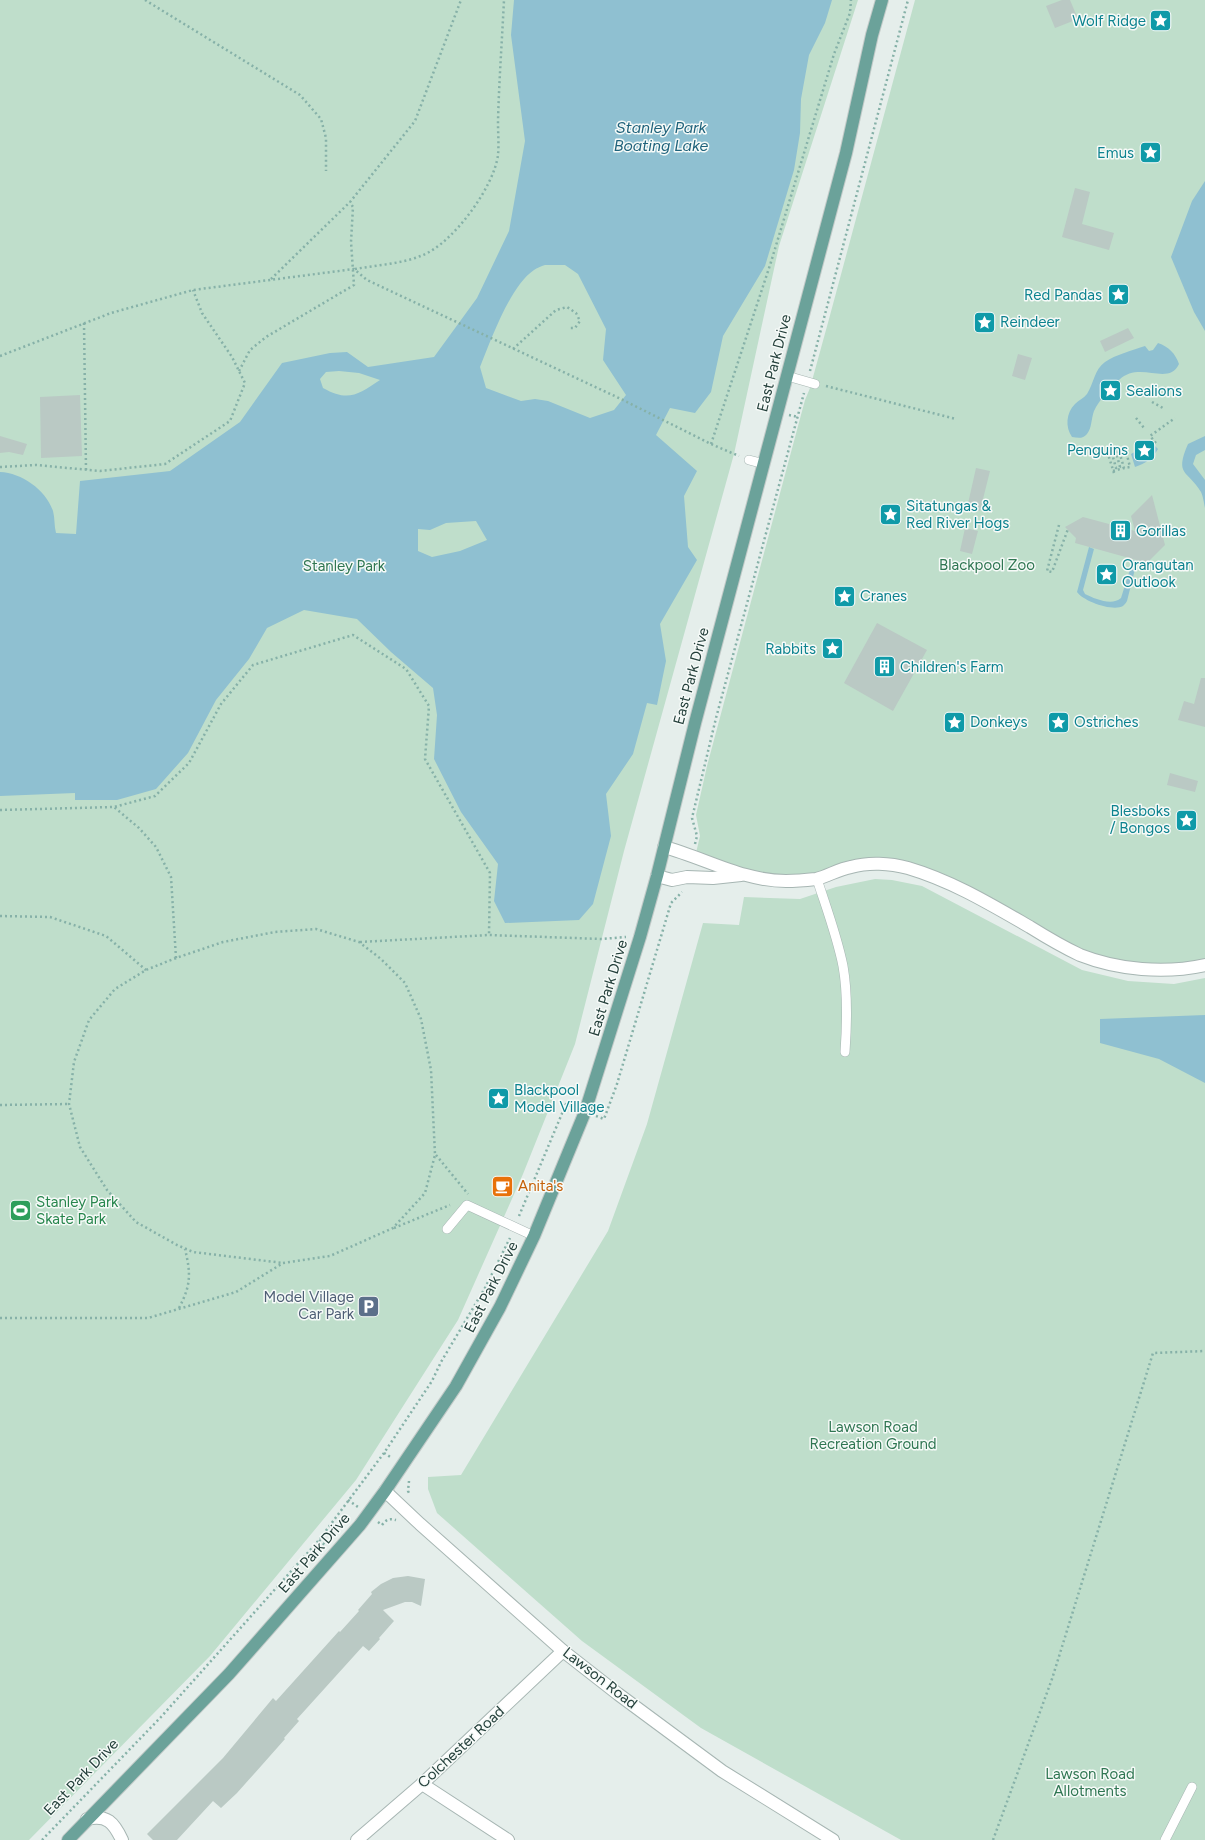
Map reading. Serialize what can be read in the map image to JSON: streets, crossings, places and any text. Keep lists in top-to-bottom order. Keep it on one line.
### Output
{"streets":{"main road":["East Park Drive"],"street":["Lawson Road","Colchester Road"]},"crossings":[["East Park Drive","Lawson Road"],["Lawson Road","Colchester Road"]],"water":["Stanley Park Boating Lake"],"parks":["Blackpool Zoo","Stanley Park","Lawson Road Recreation Ground","Lawson Road Allotments"],"places":{"place":["Wolf Ridge","Emus","Red Pandas","Reindeer","Sealions","Penguins","Sitatungas & Red River Hogs","Orangutan Outlook","Cranes","Rabbits","Donkeys","Ostriches","Blesboks / Bongos","Blackpool Model Village"],"building":["Gorillas","Children's Farm"],"cafe":["Anita's"],"sports":["Stanley Park Skate Park"],"parking":["Model Village Car Park"]}}
